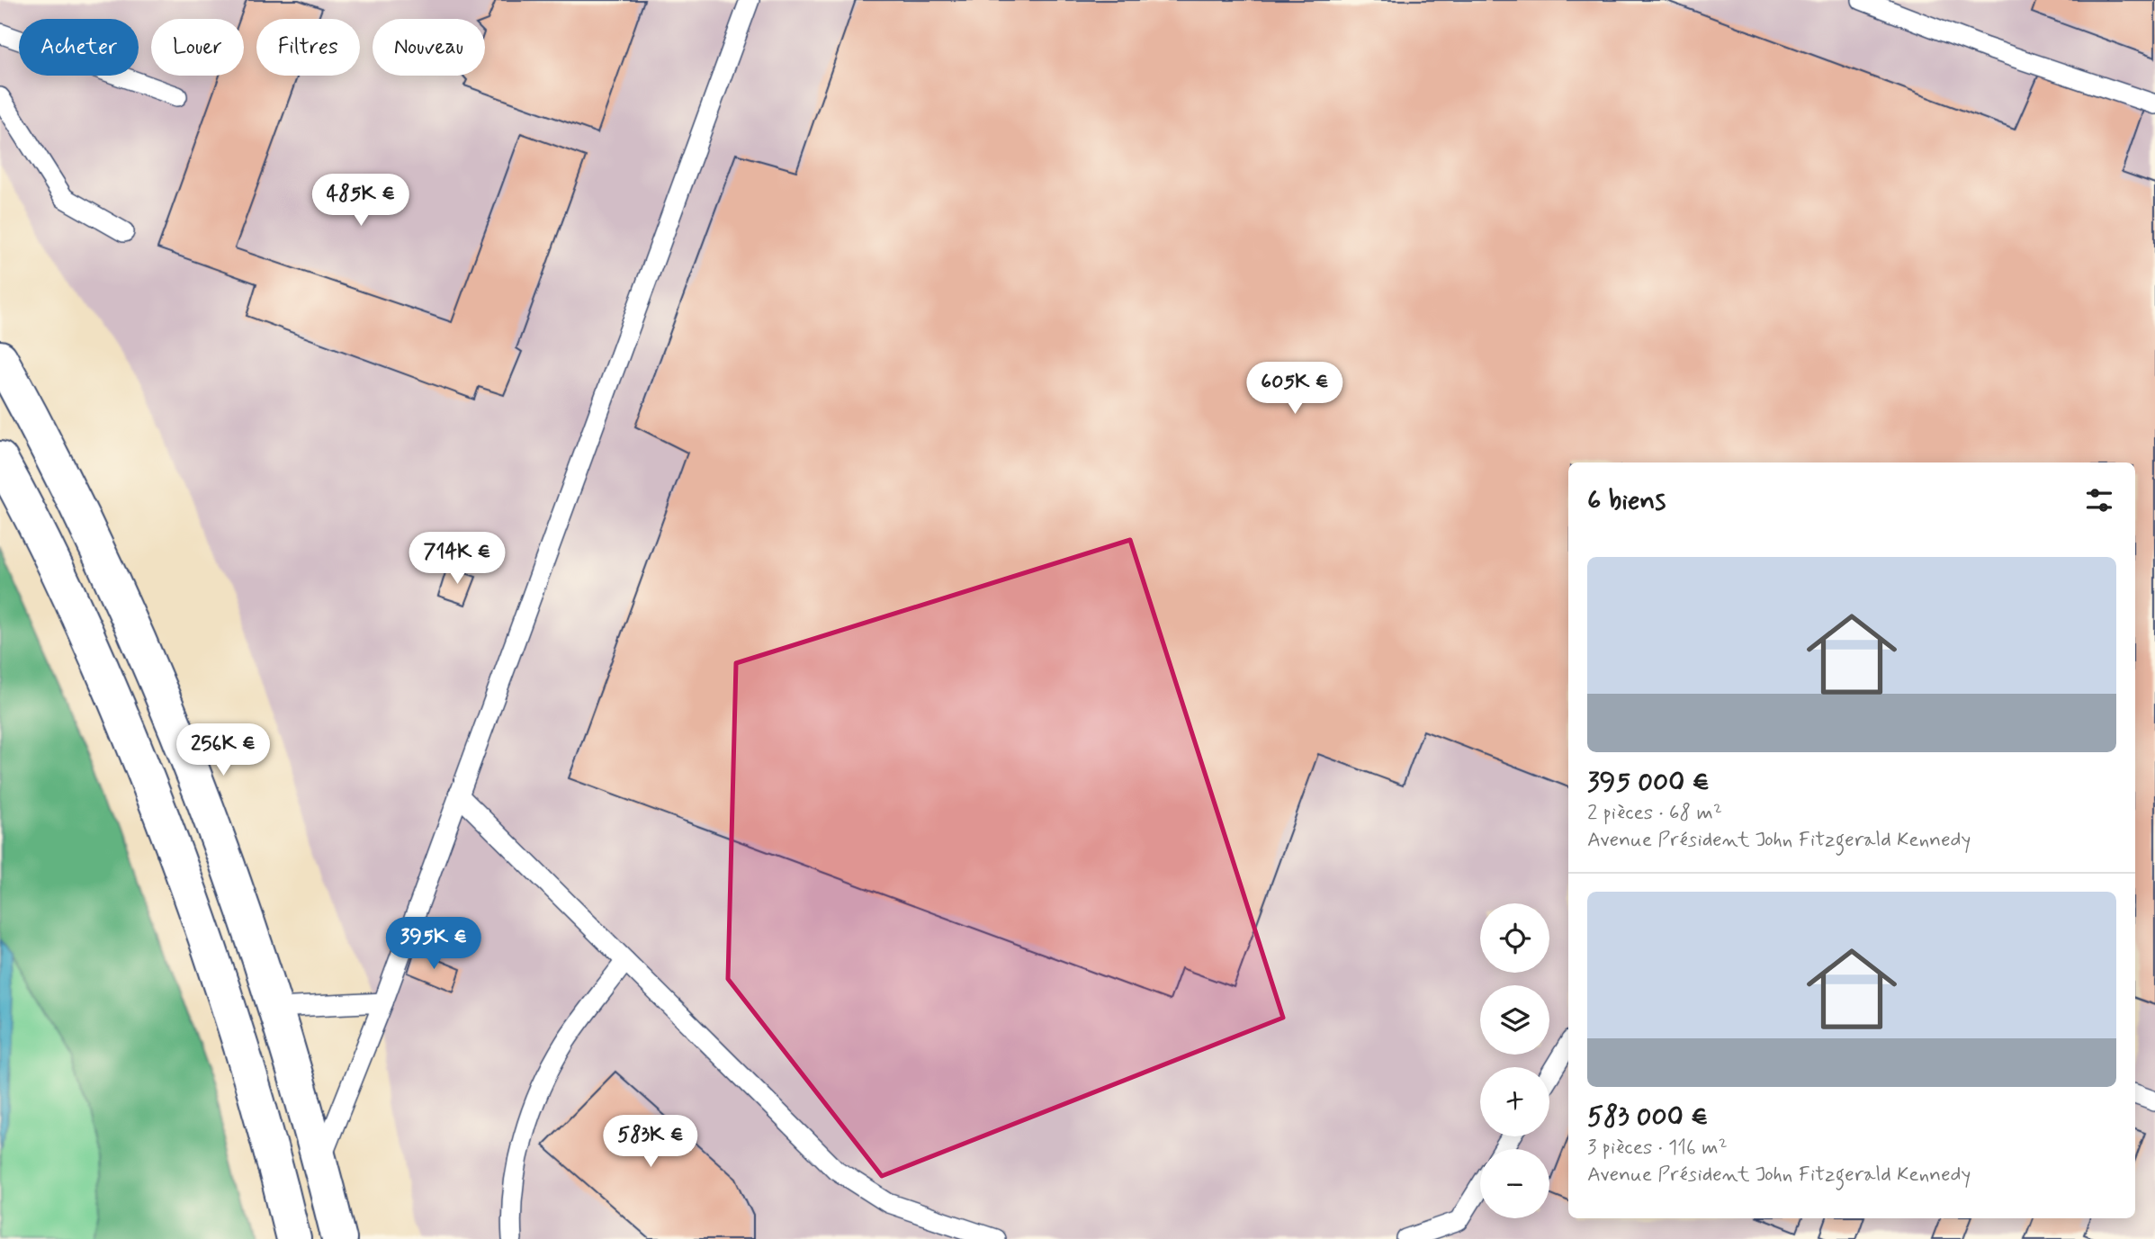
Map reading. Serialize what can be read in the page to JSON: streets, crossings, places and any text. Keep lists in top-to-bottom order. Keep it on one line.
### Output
{"page":{"chip":["Acheter","Louer","Filtres","Nouveau"],"price":["485K €","605K €","714K €","256K €","395K €","583K €"],"heading":"6 biens","list":[{"name":"395 000 €","note":"2 pièces · 68 m² · Avenue Président John Fitzgerald Kennedy"},{"name":"583 000 €","note":"3 pièces · 116 m² · Avenue Président John Fitzgerald Kennedy"}],"map_buttons":["+","−"]}}
